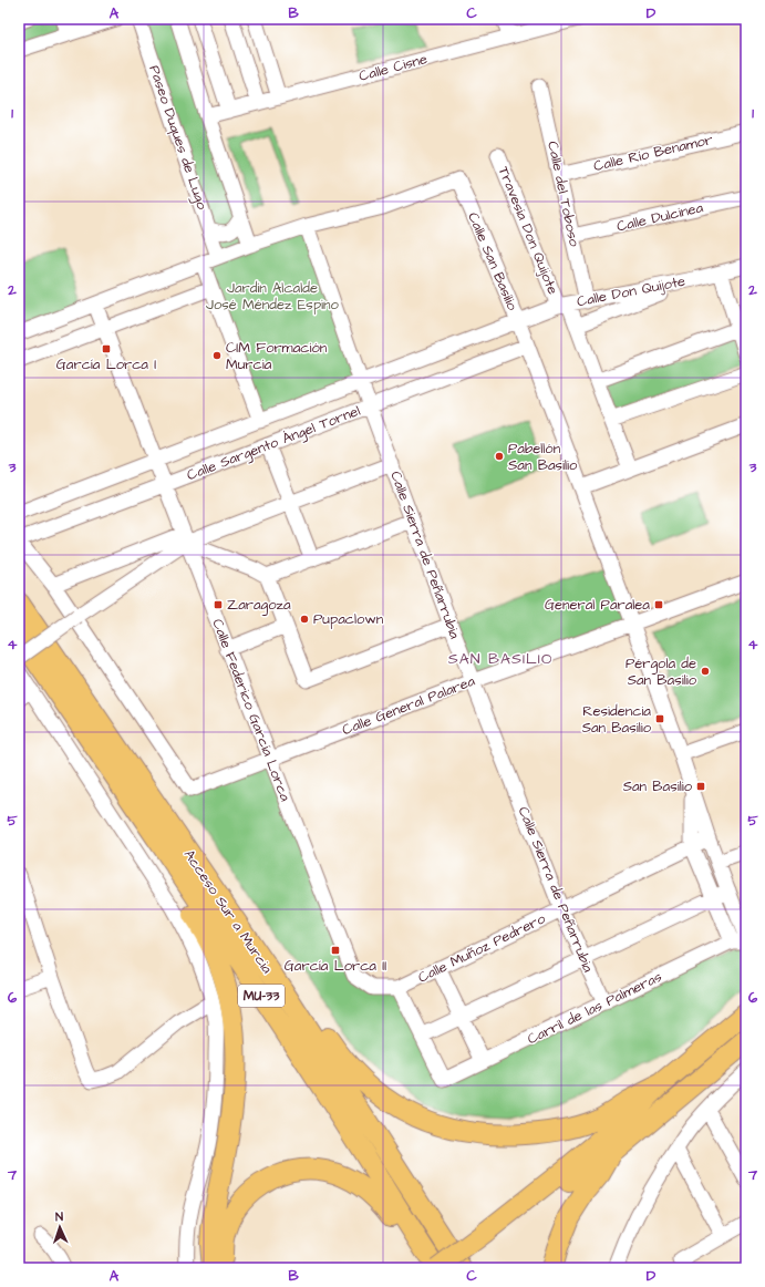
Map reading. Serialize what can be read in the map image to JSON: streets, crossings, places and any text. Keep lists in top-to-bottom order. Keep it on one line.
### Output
{"streets":{"highway":["Acceso Sur a Murcia","MU-33"],"street":["Calle Cisne","Paseo Duques de Lugo","Calle Río Benamor","Calle del Toboso","Calle Dulcinea","Travesía Don Quijote","Calle San Basilio","Calle Don Quijote","Calle Sargento Ángel Tornel","Calle Sierra de Peñarrubia","Calle General Palarea","Calle Federico García Lorca","Calle Muñoz Pedrero","Carril de las Palmeras"]},"crossings":[["Calle Río Benamor","Calle del Toboso"],["Calle del Toboso","Calle Dulcinea"],["Calle del Toboso","Calle Don Quijote"],["Travesía Don Quijote","Calle Don Quijote"],["Calle San Basilio","Calle Don Quijote"],["Calle San Basilio","Calle Sargento Ángel Tornel"],["Calle San Basilio","Calle Sierra de Peñarrubia"],["Calle San Basilio","Calle General Palarea"],["Calle San Basilio","Calle Muñoz Pedrero"],["Calle Don Quijote","Calle Sargento Ángel Tornel"],["Calle Sargento Ángel Tornel","Calle Sierra de Peñarrubia"],["Calle Sargento Ángel Tornel","Calle Federico García Lorca"],["Calle Sierra de Peñarrubia","Calle General Palarea"],["Calle Sierra de Peñarrubia","Calle Muñoz Pedrero"],["Calle Sierra de Peñarrubia","Carril de las Palmeras"],["Calle General Palarea","Calle Federico García Lorca"],["Calle Federico García Lorca","Calle Muñoz Pedrero"]],"districts":["SAN BASILIO"],"parks":["Jardín Alcalde José Méndez Espino"],"places":{"transit":["García Lorca I","Zaragoza","General Paralea","Residencia San Basilio","San Basilio","García Lorca II"],"other":["CIM Formación Murcia","Pabellón San Basilio","Pupaclown","Pérgola de San Basilio"]},"north":"top","grid":{"columns":["A","B","C","D"],"rows":["1","2","3","4","5","6","7"]}}
